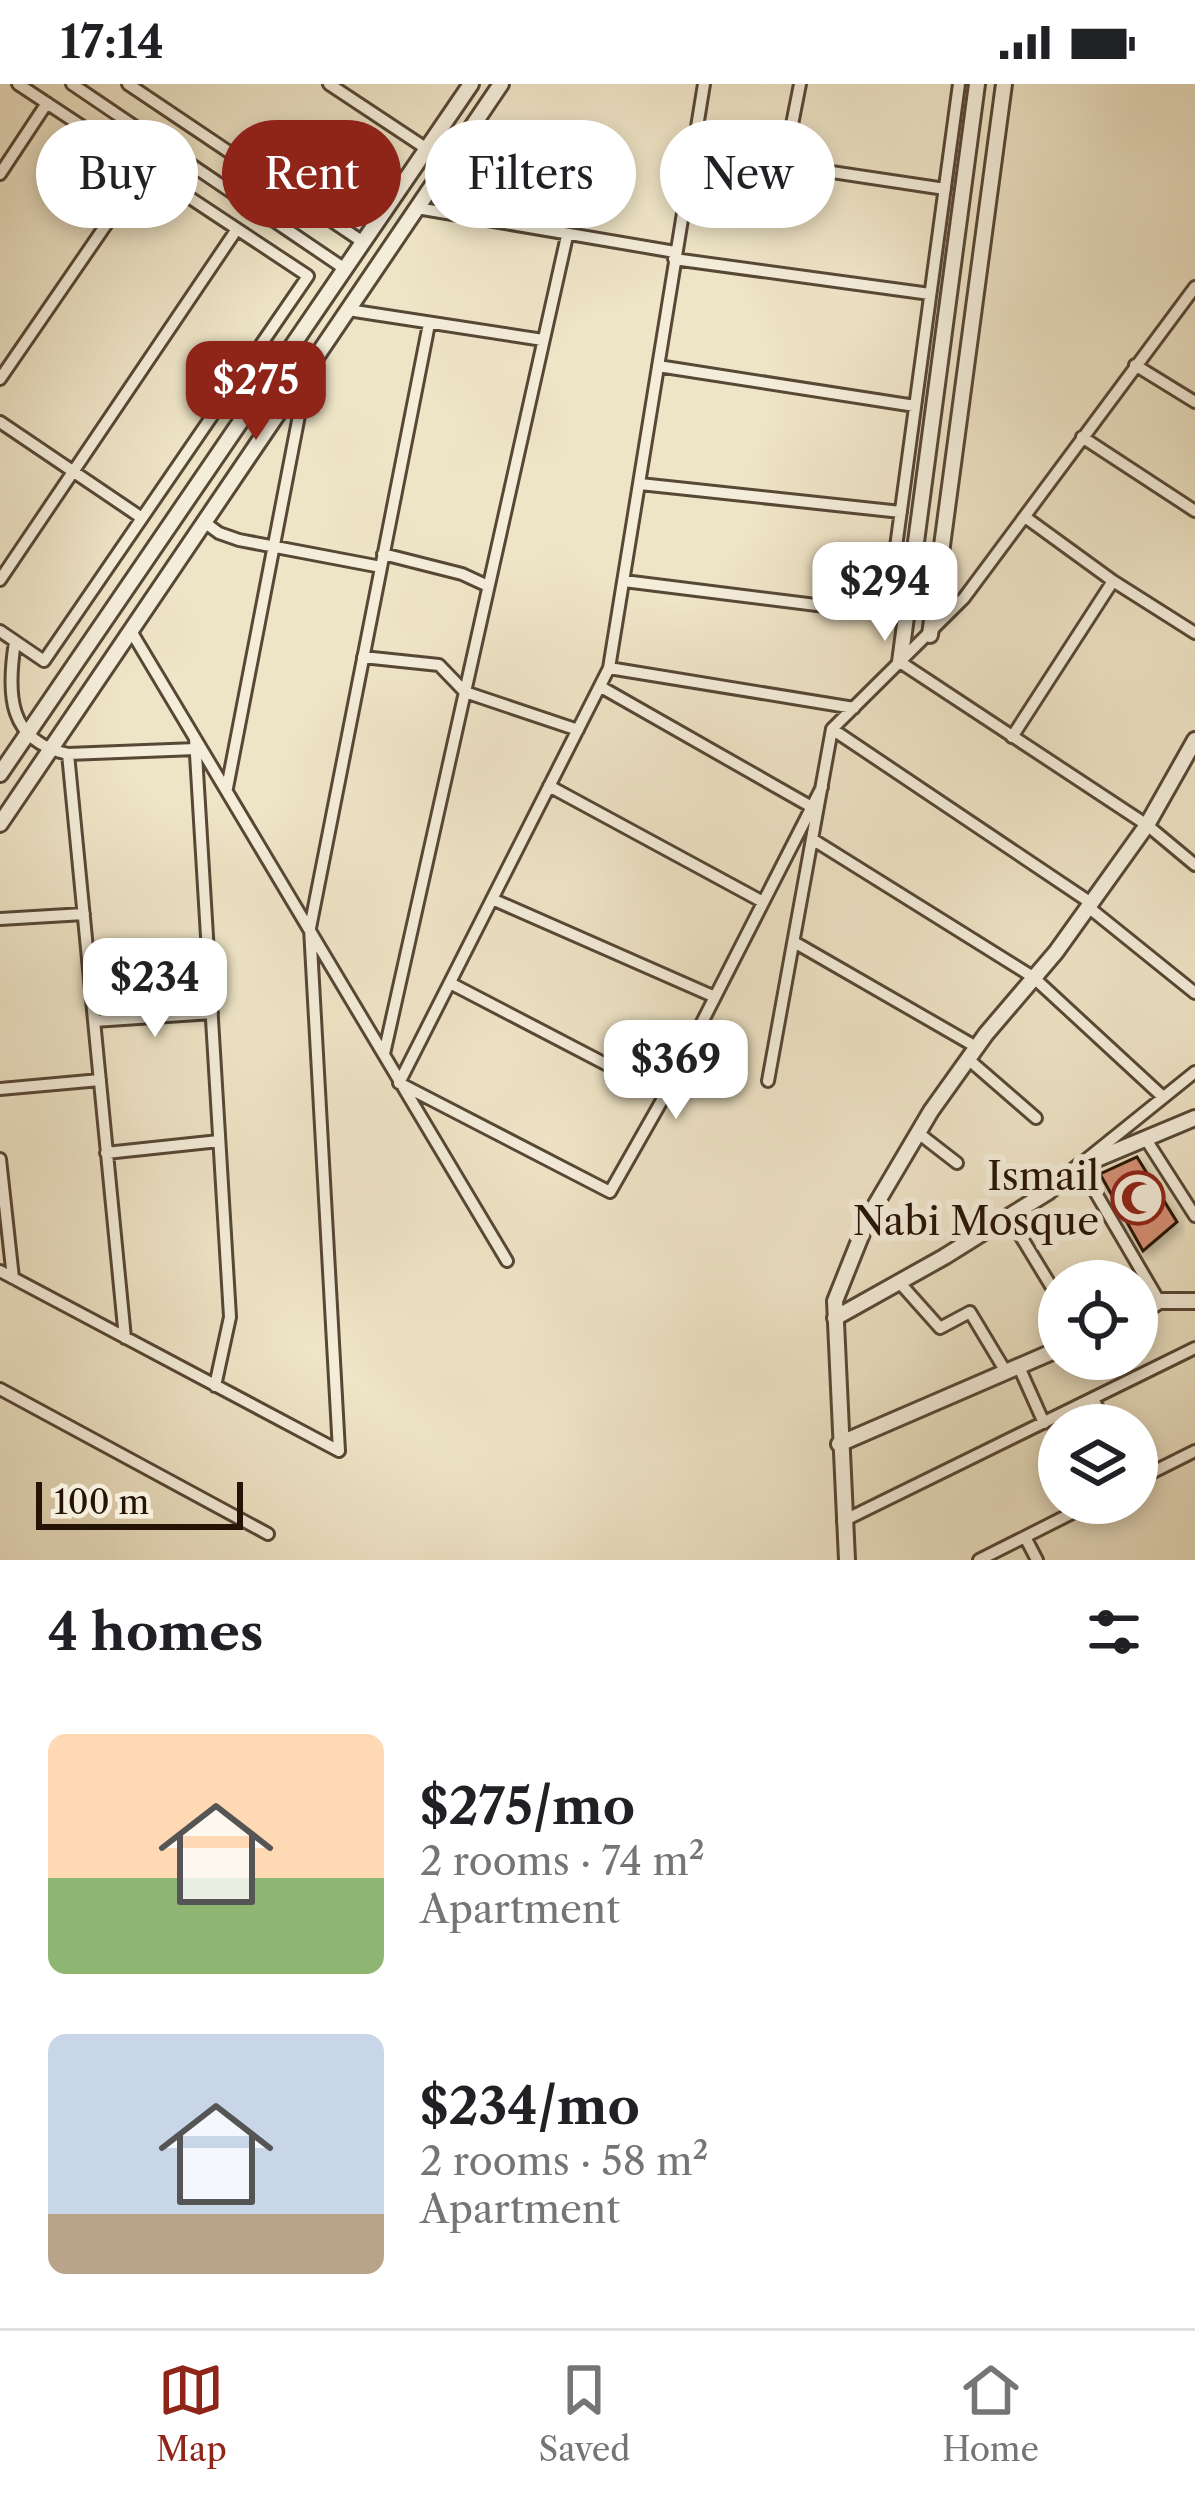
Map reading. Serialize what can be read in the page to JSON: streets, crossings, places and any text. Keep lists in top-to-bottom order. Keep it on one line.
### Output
{"places":{"mosque":["Ismail Nabi Mosque"]},"scale_bar":"100 m","page":{"status":"17:14","chip":["Buy","Rent","Filters","New"],"price":["$275","$294","$234","$369"],"scale":"100 m","heading":"4 homes","list":[{"name":"$275/mo","note":"2 rooms · 74 m² · Apartment"},{"name":"$234/mo","note":"2 rooms · 58 m² · Apartment"}],"tabs":["Map","Saved","Home"]}}
